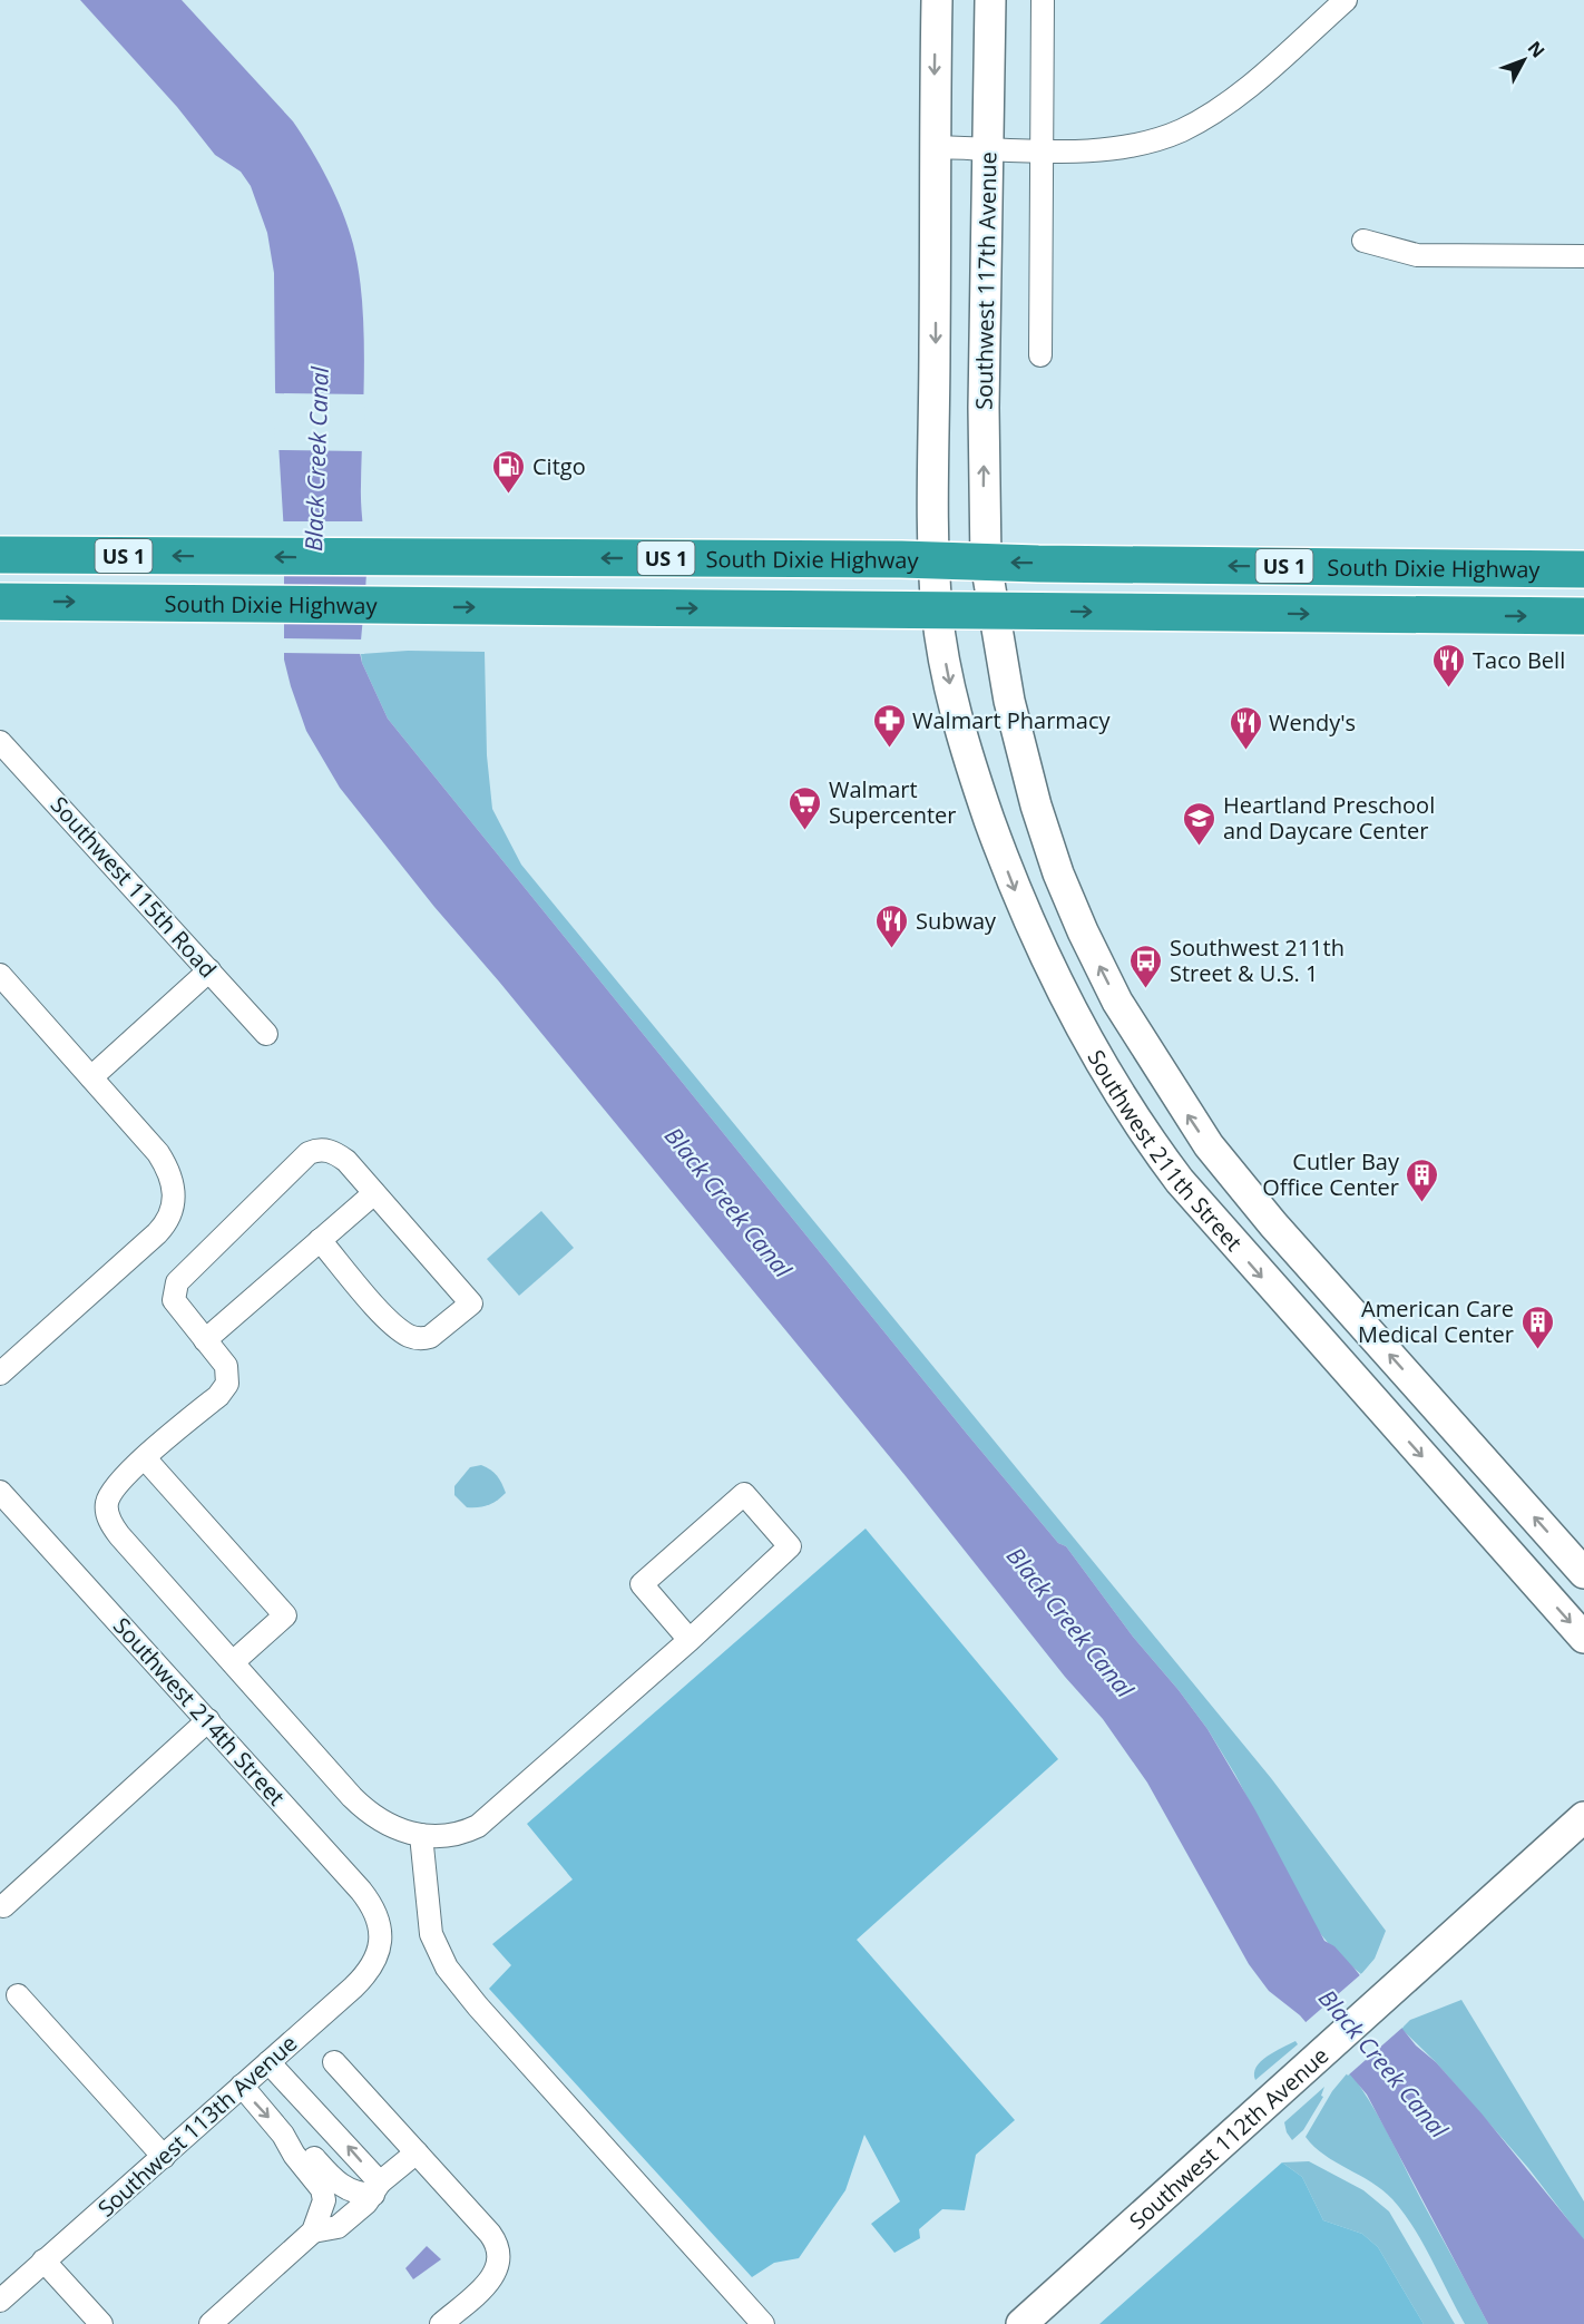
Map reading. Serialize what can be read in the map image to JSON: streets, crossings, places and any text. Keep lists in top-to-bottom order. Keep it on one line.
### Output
{"streets":{"highway":["US 1","South Dixie Highway"],"main road":["Southwest 117th Avenue","Southwest 211th Street","Southwest 112th Avenue"],"street":["Southwest 115th Road","Southwest 214th Street","Southwest 113th Avenue"]},"crossings":[["Southwest 117th Avenue","South Dixie Highway"],["Southwest 117th Avenue","Southwest 211th Street"],["South Dixie Highway","Southwest 211th Street"],["Southwest 214th Street","Southwest 113th Avenue"]],"water":["Black Creek Canal"],"places":{"fuel station":["Citgo"],"restaurant":["Taco Bell","Wendy's","Subway"],"pharmacy":["Walmart Pharmacy"],"supermarket":["Walmart Supercenter"],"school or university":["Heartland Preschool and Daycare Center"],"bus stop":["Southwest 211th Street & U.S. 1"],"building":["Cutler Bay Office Center","American Care Medical Center"]},"north":"top right"}
